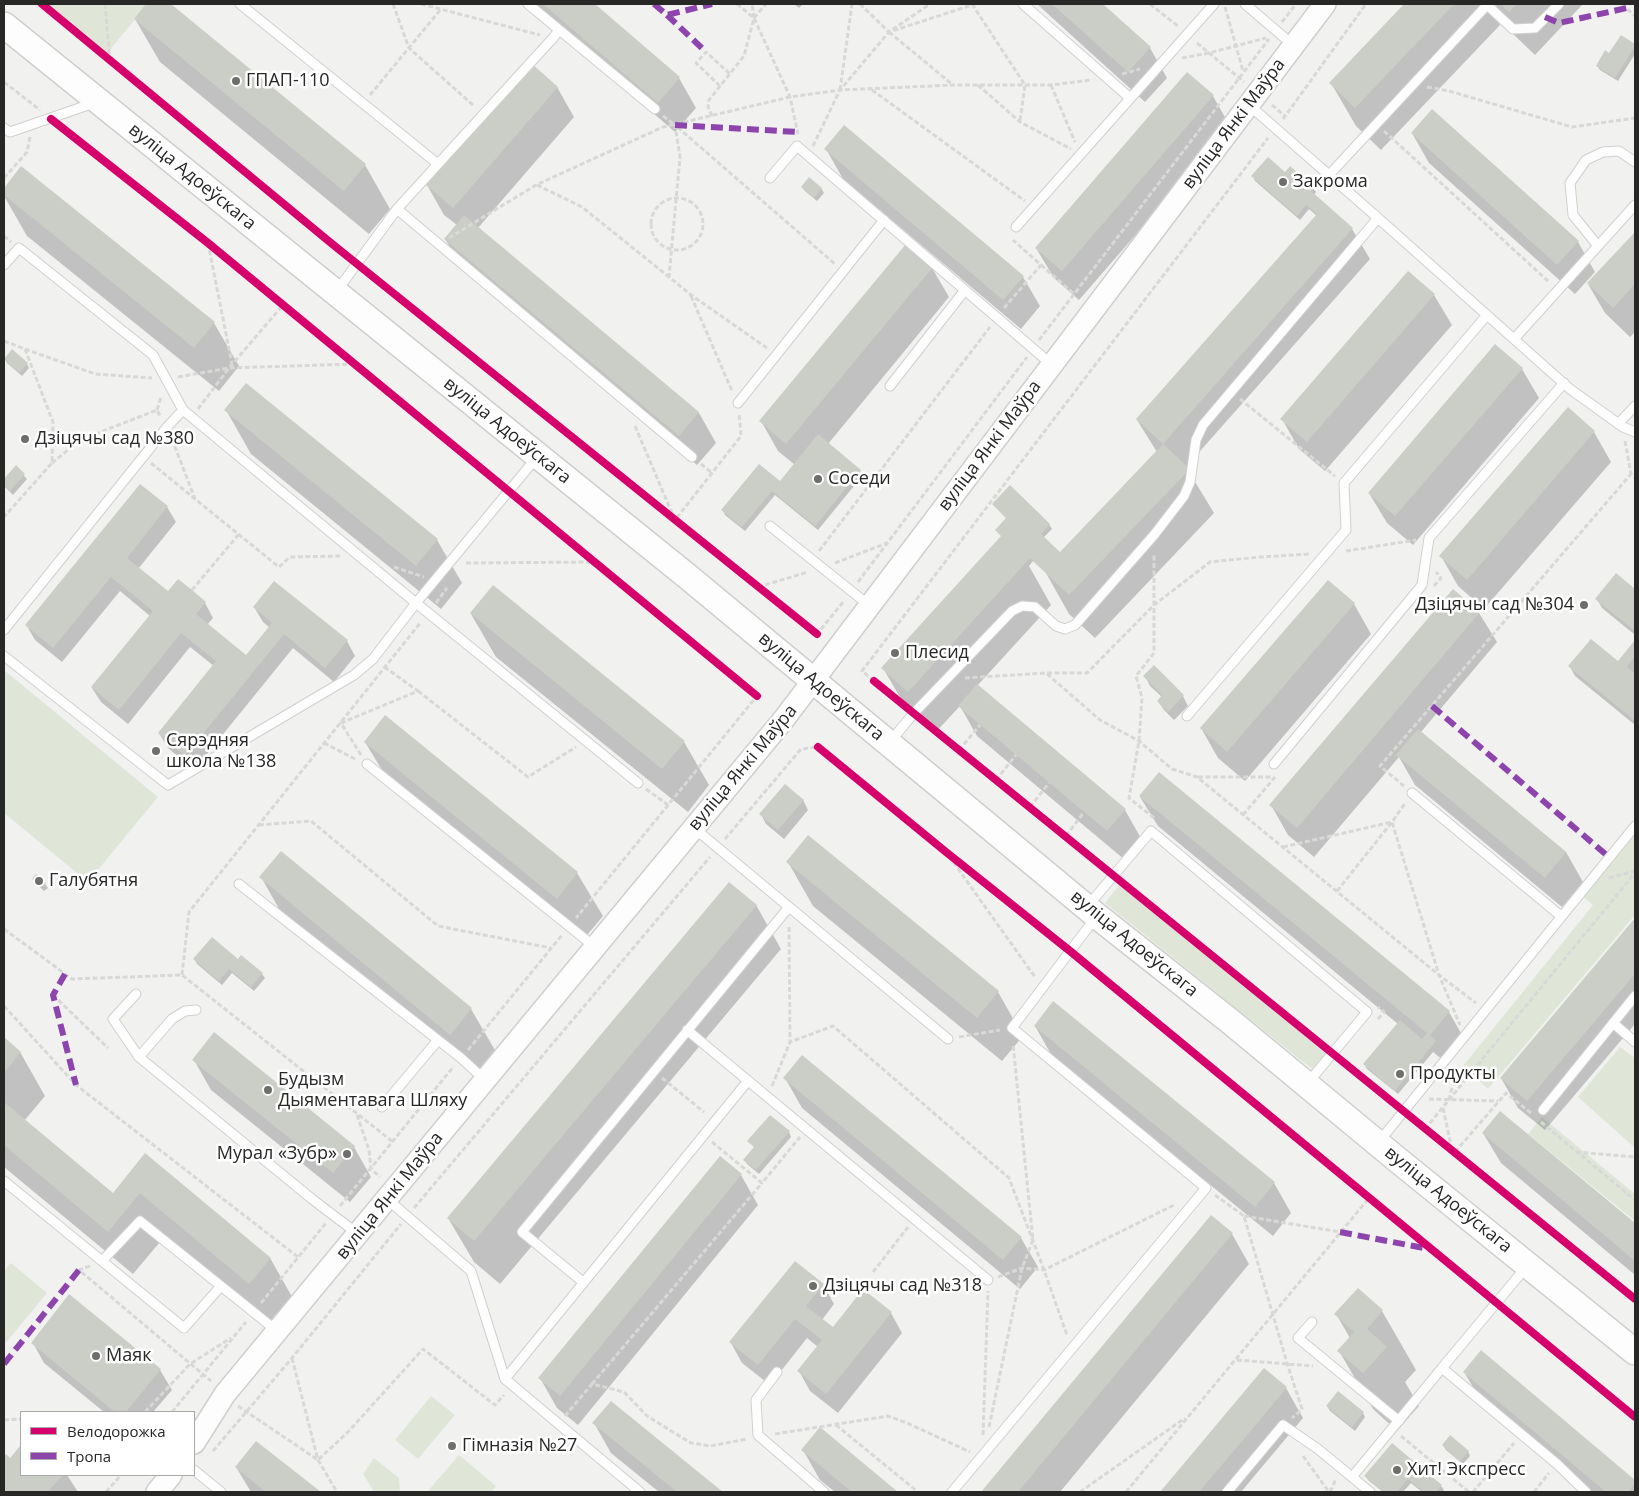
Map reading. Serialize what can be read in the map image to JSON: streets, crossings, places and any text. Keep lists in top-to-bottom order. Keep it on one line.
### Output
{"streets":{"main road":["вуліца Адоеўскага"],"street":["вуліца Янкі Маўра"]},"crossings":[["вуліца Янкі Маўра","вуліца Адоеўскага"]],"places":["ГПАП-110","Закрома","Дзіцячы сад №380","Соседи","Дзіцячы сад №304","Плесид","Сярэдняя школа №138","Галубятня","Продукты","Будызм Дыяментавага Шляху","Мурал «Зубр»","Дзіцячы сад №318","Маяк","Гімназія №27","Хит! Экспресс"],"legend":["Велодорожка","Тропа"]}
